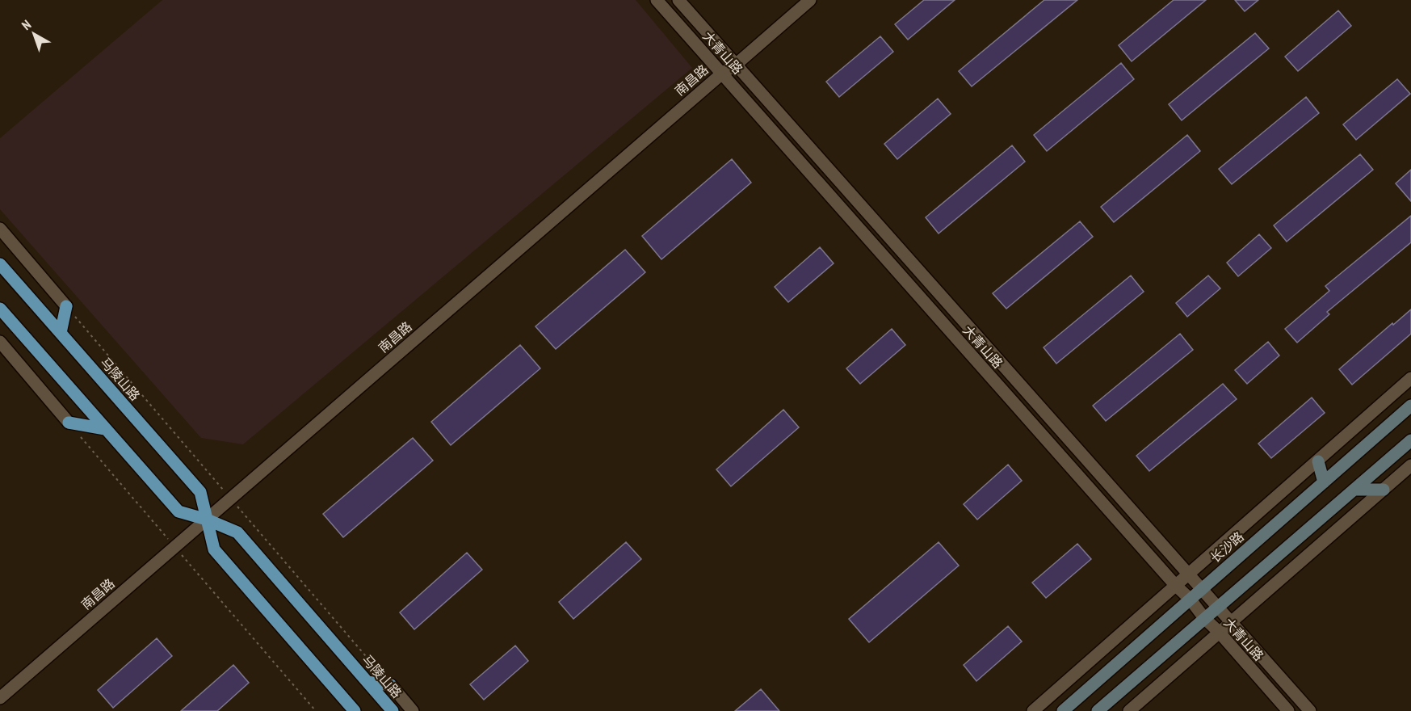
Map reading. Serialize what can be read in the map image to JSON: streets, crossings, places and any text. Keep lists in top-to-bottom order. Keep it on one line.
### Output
{"streets":{"main road":["马陵山路","长沙路"],"street":["大青山路","南昌路"]},"crossings":[["大青山路","南昌路"],["大青山路","长沙路"],["南昌路","马陵山路"]],"north":"top left"}
